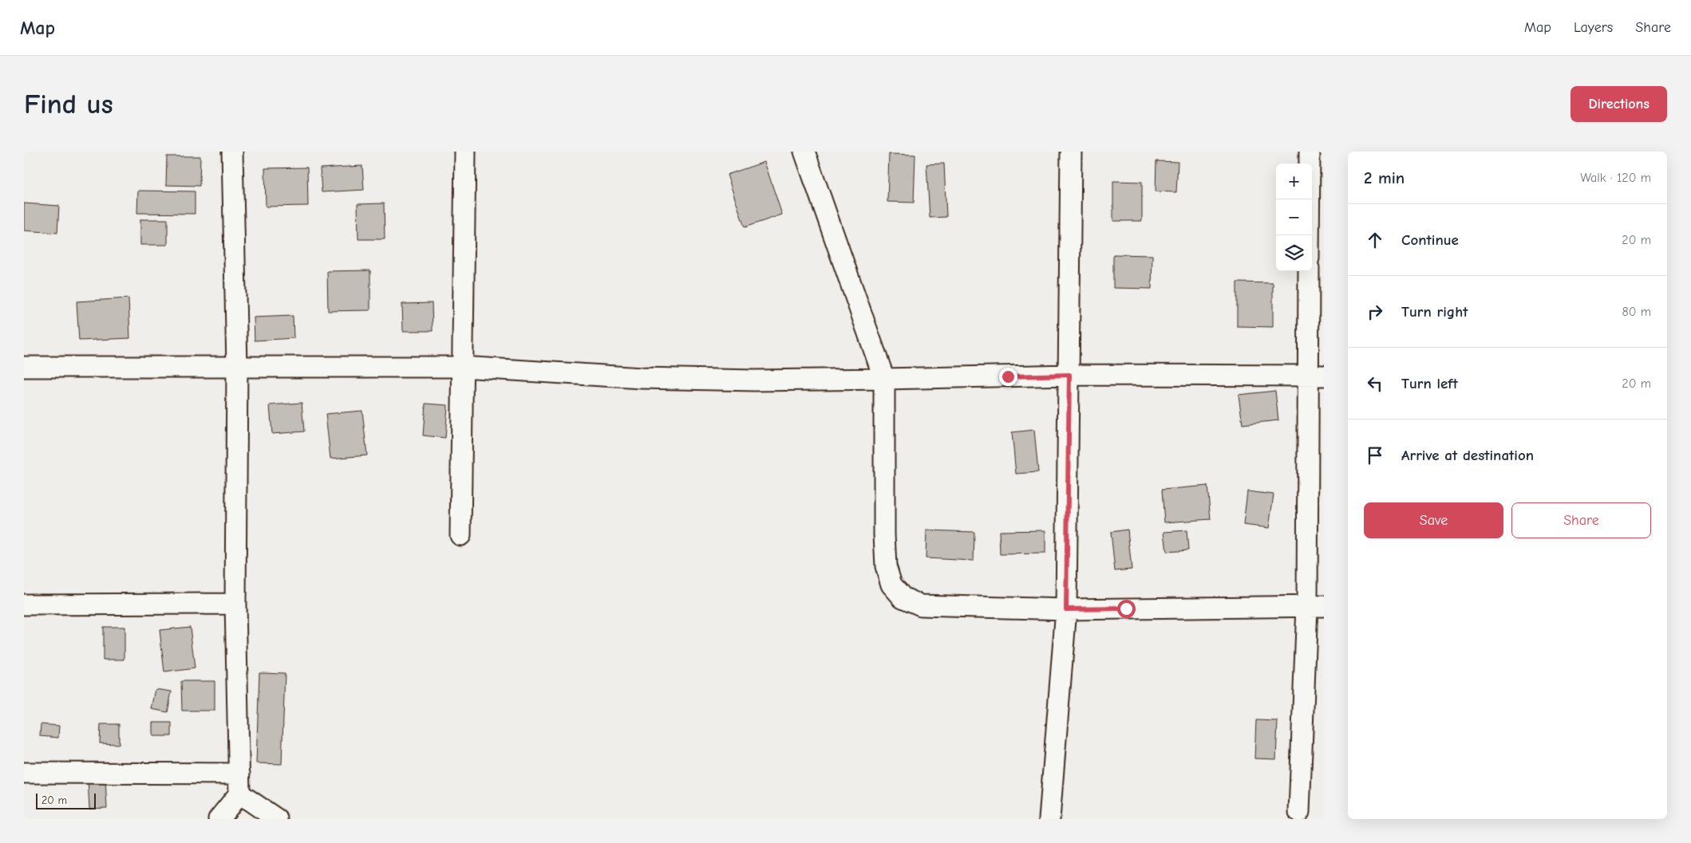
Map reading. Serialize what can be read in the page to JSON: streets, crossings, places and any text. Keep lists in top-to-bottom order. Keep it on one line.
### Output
{"scale_bar":"20 m","page":{"header":"Map","nav":["Map","Layers","Share"],"buttons":["Directions",["Save","Share"]],"title":"Find us","heading":["2 min","Walk · 120 m"],"map_buttons":["+","−"],"list":[["Continue","20 m"],["Turn right","80 m"],["Turn left","20 m"],"Arrive at destination"],"scale":"20 m"}}
